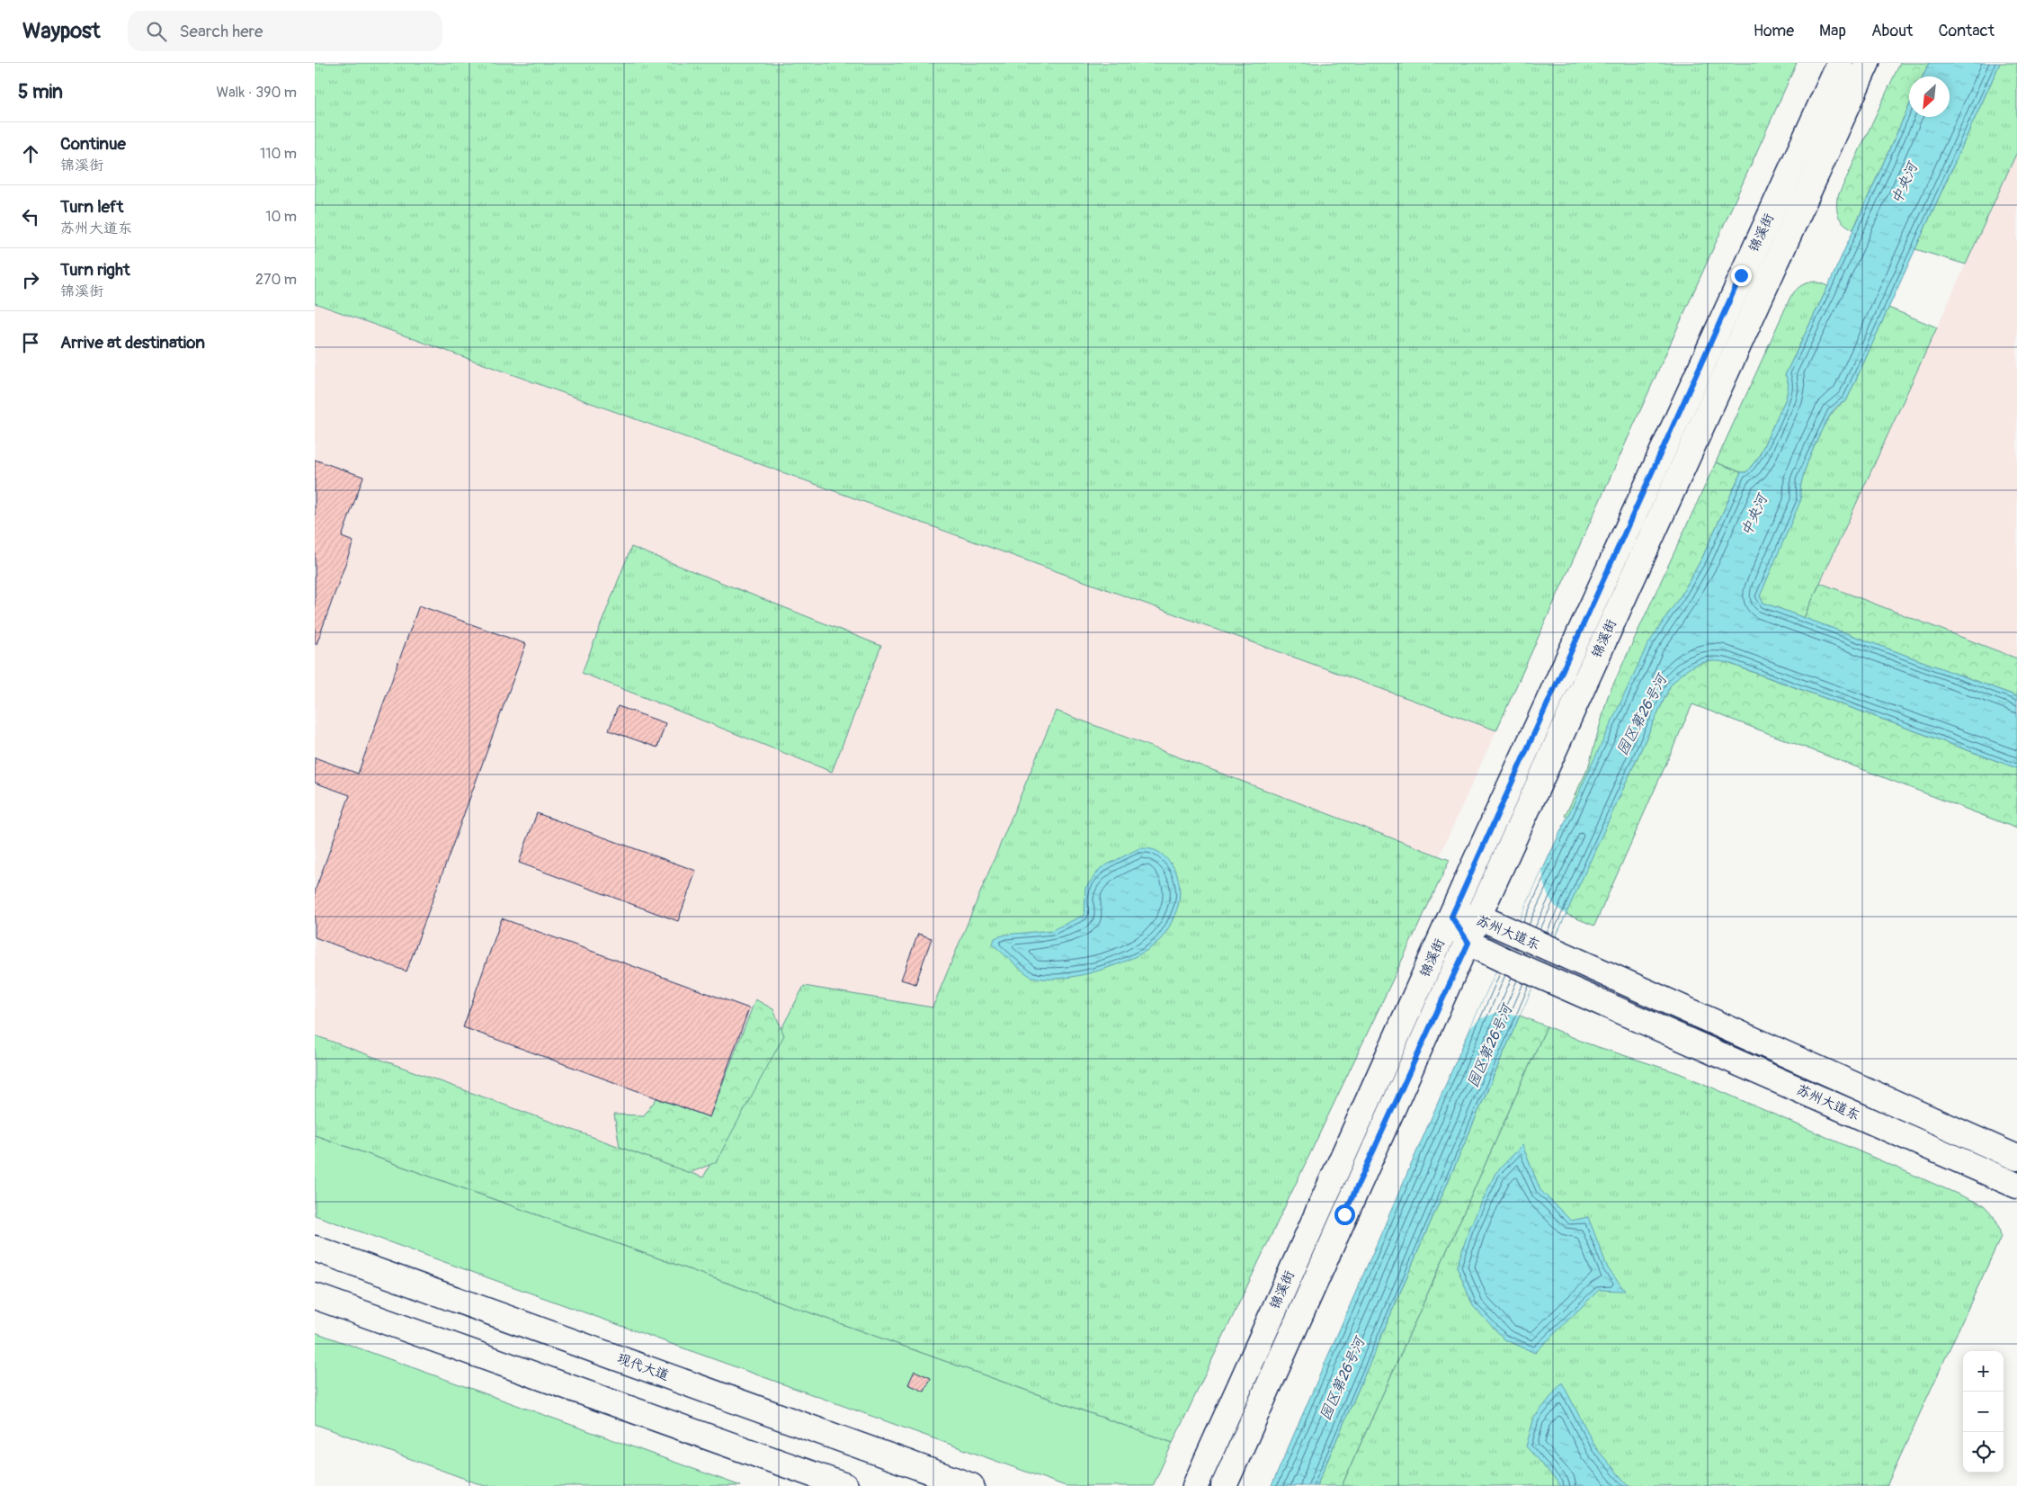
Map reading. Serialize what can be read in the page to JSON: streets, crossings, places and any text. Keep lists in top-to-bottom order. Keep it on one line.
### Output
{"streets":{"main road":["锦溪街","苏州大道东","现代大道"]},"crossings":[["锦溪街","苏州大道东"]],"water":["中央河","园区第26号河"],"north":"bottom left","page":{"header":"Waypost","search":"Search here","nav":["Home","Map","About","Contact"],"heading":["5 min","Walk · 390 m"],"list":[["Continue","锦溪街","110 m"],["Turn left","苏州大道东","10 m"],["Turn right","锦溪街","270 m"],"Arrive at destination"],"map_buttons":["+","−"]}}
